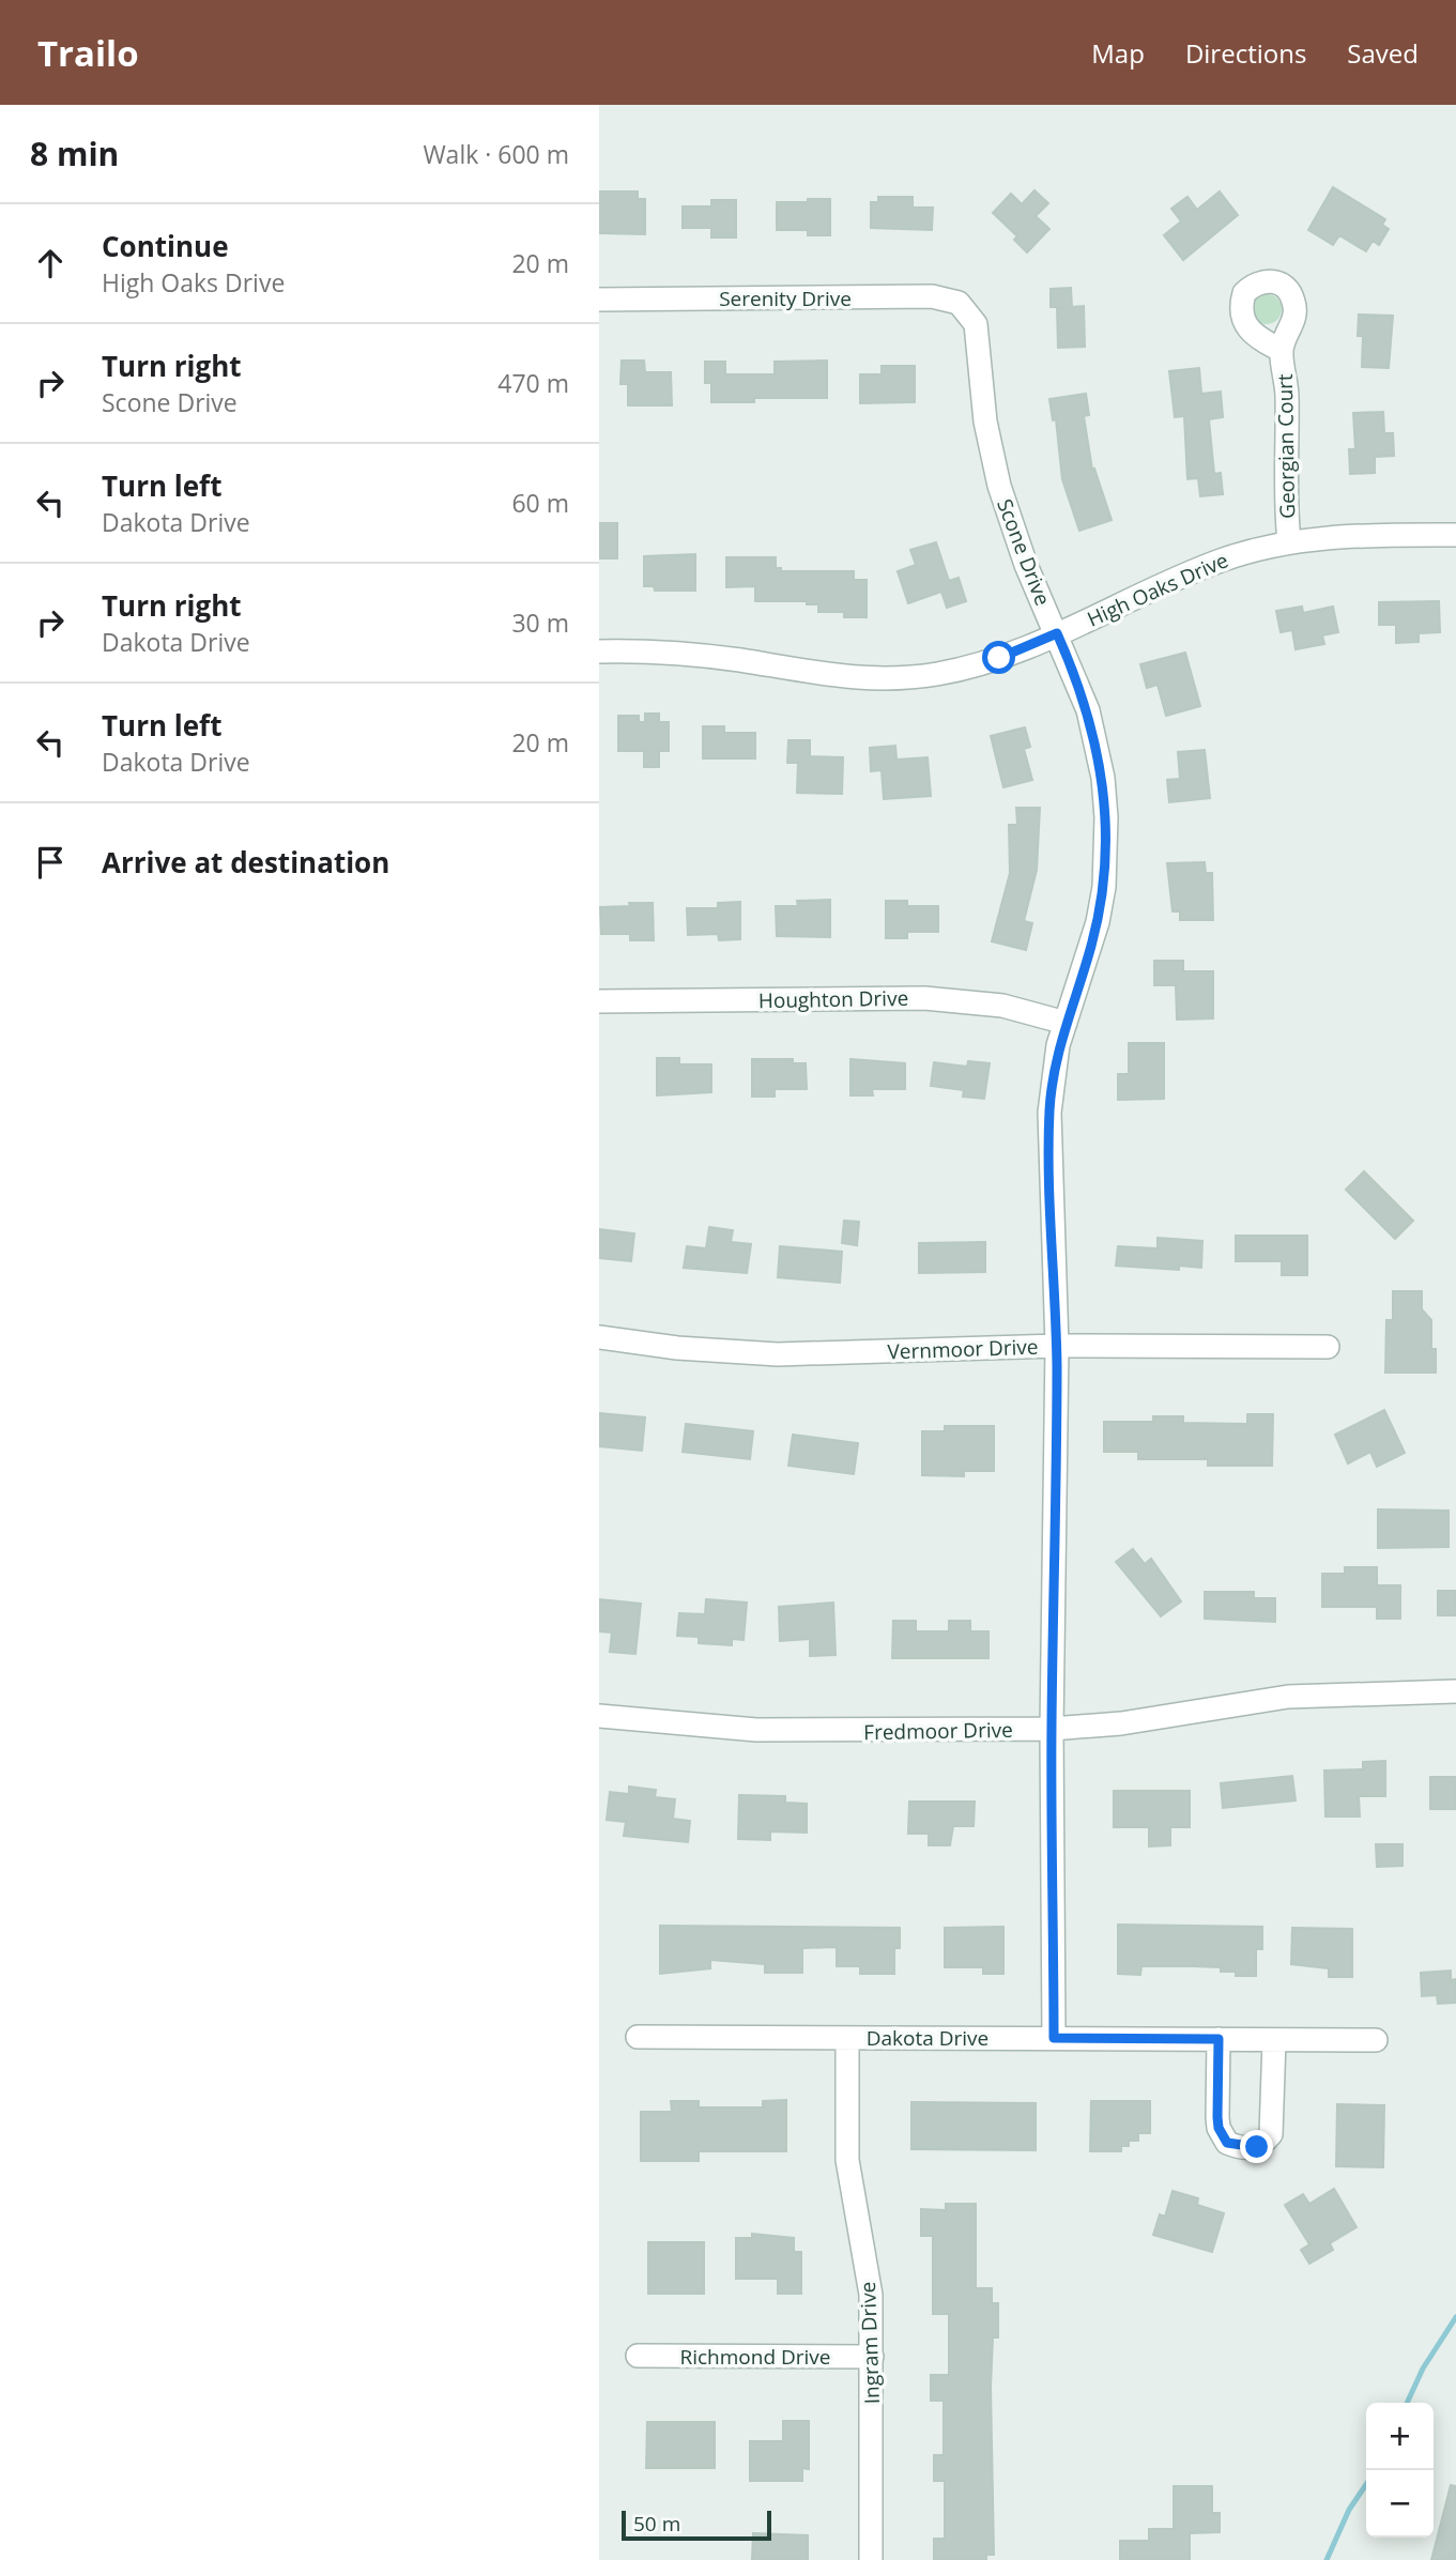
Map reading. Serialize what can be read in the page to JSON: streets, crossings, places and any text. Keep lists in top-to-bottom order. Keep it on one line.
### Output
{"streets":{"street":["Serenity Drive","Georgian Court","Scone Drive","High Oaks Drive","Houghton Drive","Vernmoor Drive","Fredmoor Drive","Dakota Drive","Ingram Drive","Richmond Drive"]},"crossings":[["Serenity Drive","Scone Drive"],["Georgian Court","High Oaks Drive"],["Scone Drive","High Oaks Drive"],["Scone Drive","Houghton Drive"],["Scone Drive","Vernmoor Drive"],["Scone Drive","Fredmoor Drive"],["Scone Drive","Dakota Drive"],["Dakota Drive","Ingram Drive"],["Ingram Drive","Richmond Drive"]],"scale_bar":"50 m","page":{"header":"Trailo","nav":["Map","Directions","Saved"],"heading":["8 min","Walk · 600 m"],"list":[["Continue","High Oaks Drive","20 m"],["Turn right","Scone Drive","470 m"],["Turn left","Dakota Drive","60 m"],["Turn right","Dakota Drive","30 m"],["Turn left","Dakota Drive","20 m"],"Arrive at destination"],"map_buttons":["+","−"],"scale":"50 m"}}
